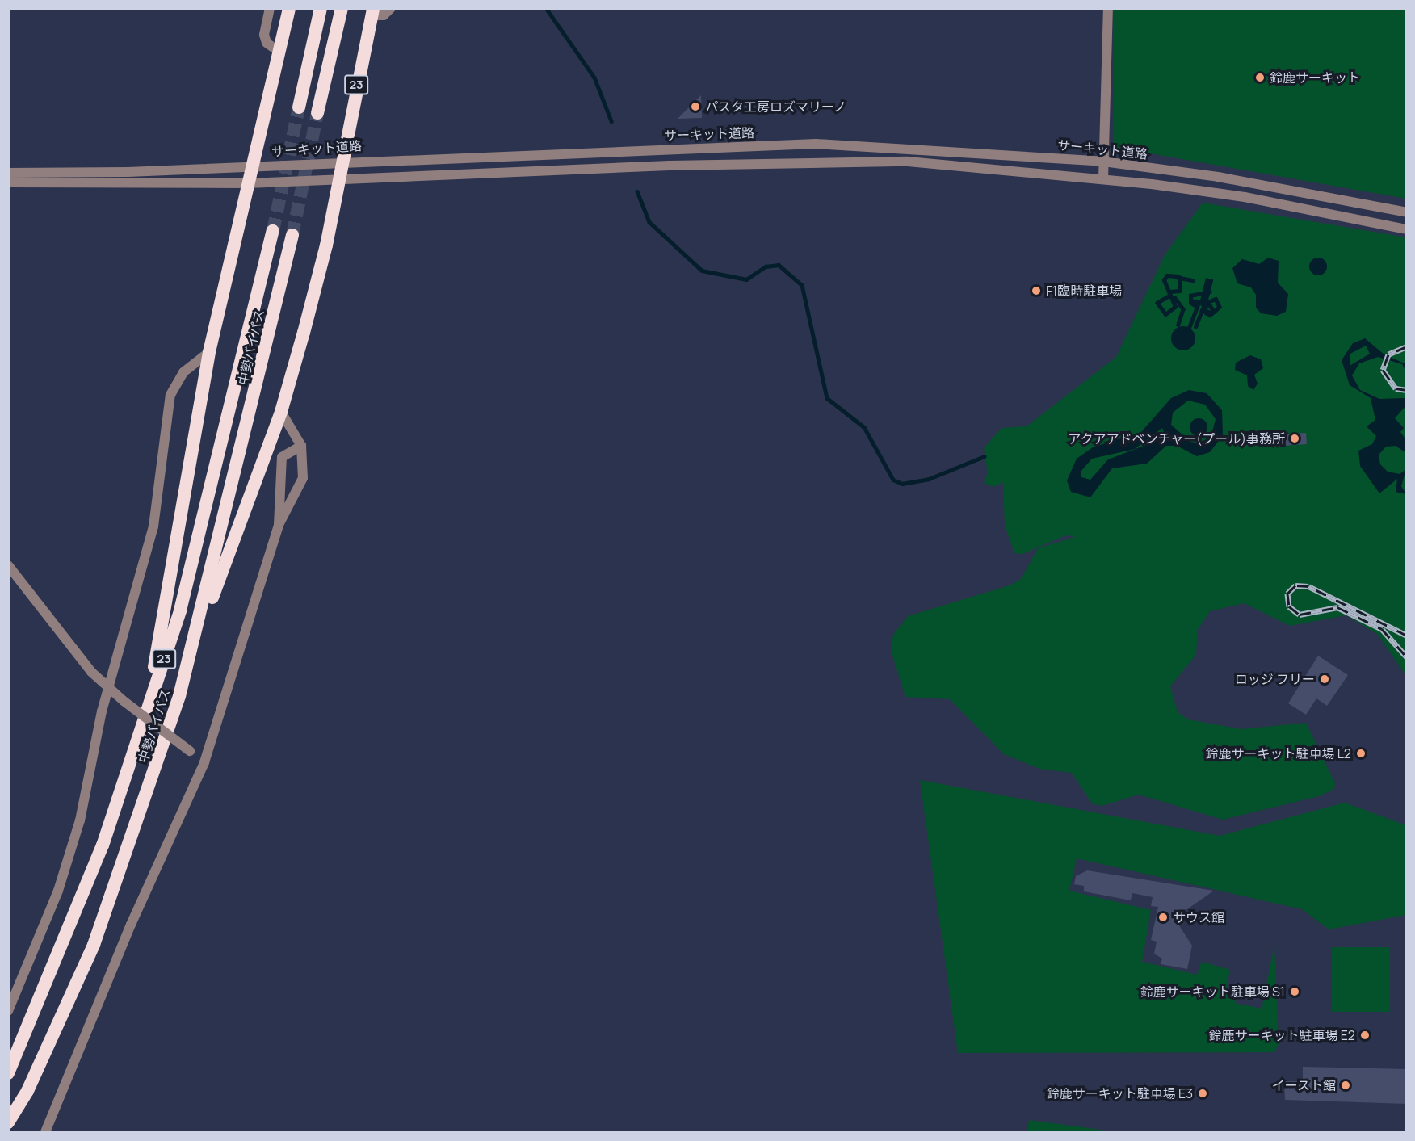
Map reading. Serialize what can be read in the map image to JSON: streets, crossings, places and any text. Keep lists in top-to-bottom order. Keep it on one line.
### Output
{"streets":{"highway":["23","中勢バイパス"],"street":["サーキット道路"]},"crossings":[["23","サーキット道路"],["23","中勢バイパス"]],"places":["鈴鹿サーキット","パスタ工房ロズマリーノ","F1臨時駐車場","アクアアドベンチャー(プール)事務所","ロッジ フリー","鈴鹿サーキット駐車場 L2","サウス館","鈴鹿サーキット駐車場 S1","鈴鹿サーキット駐車場 E2","イースト館","鈴鹿サーキット駐車場 E3"]}
